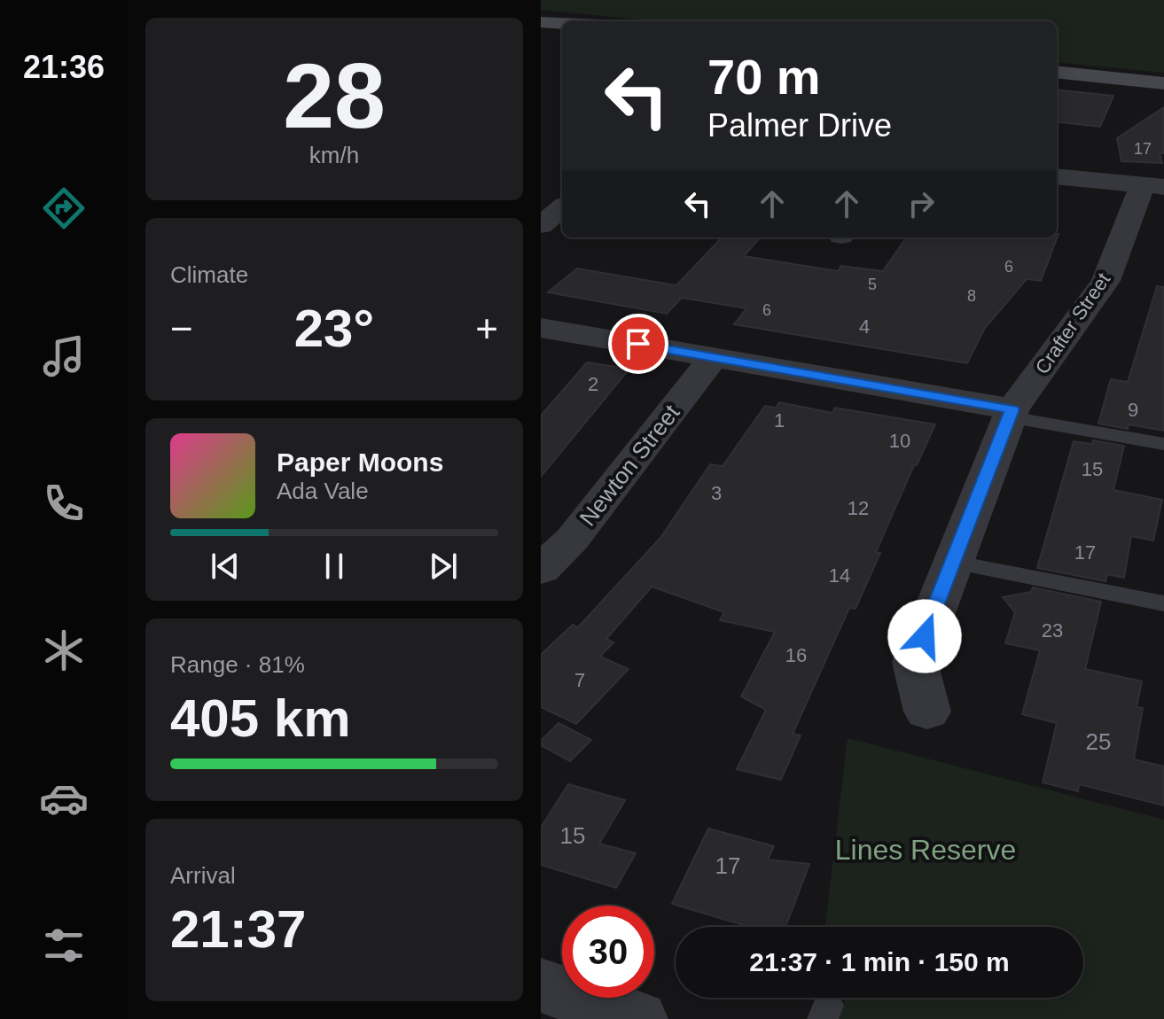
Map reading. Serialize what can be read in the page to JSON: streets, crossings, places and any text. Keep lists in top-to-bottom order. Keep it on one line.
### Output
{"streets":{"street":["Crafter Street","Newton Street"]},"parks":["Lines Reserve"],"house_numbers":["17","6","5","8","6","4","2","9","1","10","15","3","12","17","14","23","16","7","25","15","17"],"page":{"tabs":"21:36","tile":[["28","km/h"],"Climate",["Range · 81%","405 km"],["Arrival","21:37"]],"turn":["70 m","Palmer Drive"],"heat":["−","23°","+"],"song":["Paper Moons","Ada Vale"],"limit":"30","trip":"21:37 · 1 min · 150 m"}}
